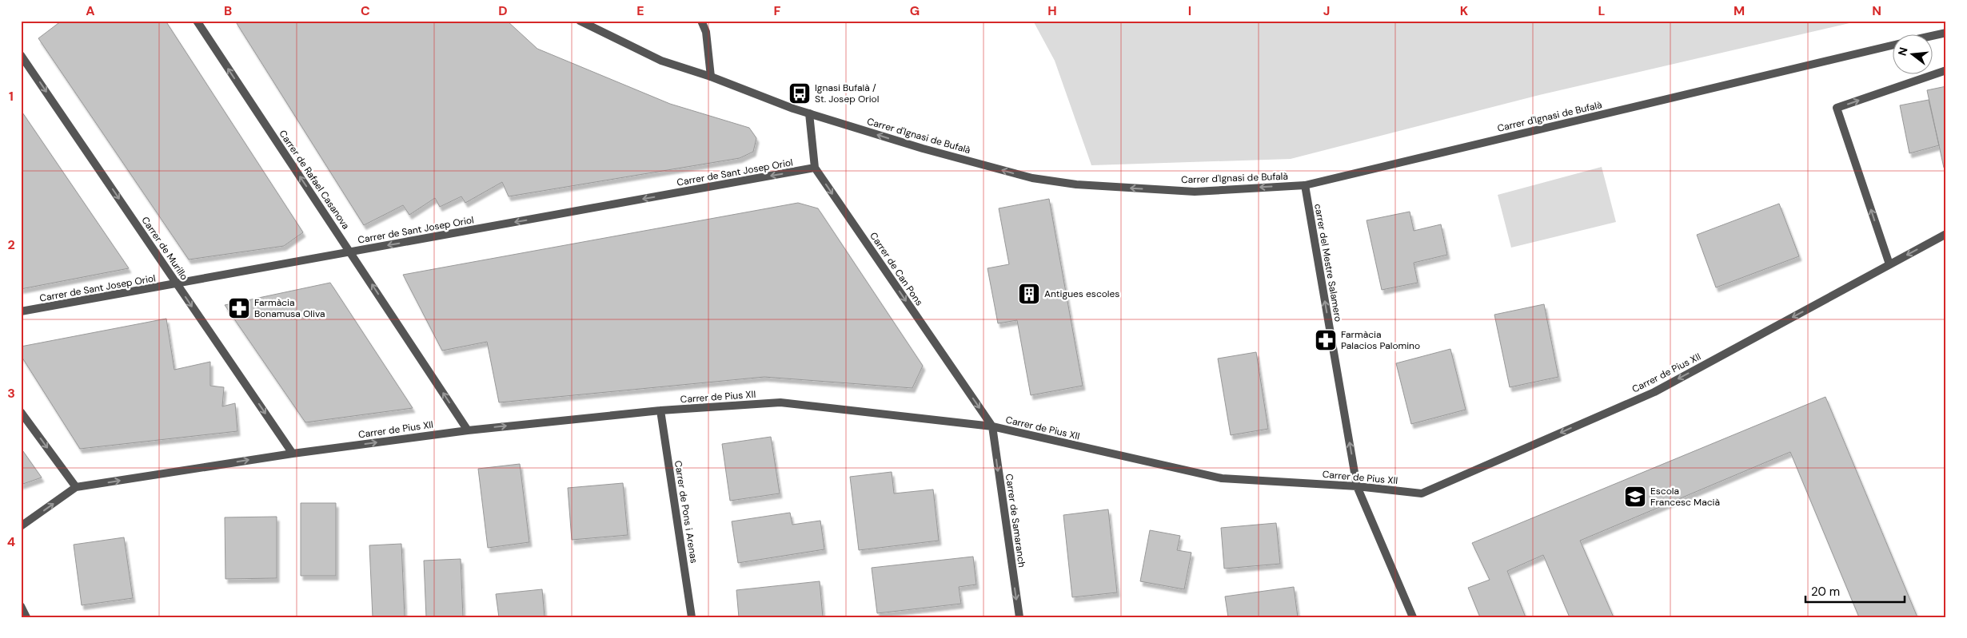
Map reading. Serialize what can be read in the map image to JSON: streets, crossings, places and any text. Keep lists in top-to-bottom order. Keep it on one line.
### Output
{"streets":{"street":["Carrer d'Ignasi de Bufalà","Carrer de Sant Josep Oriol","Carrer de Rafael Casanova","Carrer de Murillo","carrer del Mestre Salamero","Carrer de Can Pons","Carrer de Pius XII","Carrer de Pons i Arenas","Carrer de Samaranch"]},"crossings":[["Carrer d'Ignasi de Bufalà","carrer del Mestre Salamero"],["Carrer d'Ignasi de Bufalà","Carrer de Can Pons"],["Carrer de Sant Josep Oriol","Carrer de Rafael Casanova"],["Carrer de Sant Josep Oriol","Carrer de Murillo"],["Carrer de Sant Josep Oriol","Carrer de Can Pons"],["Carrer de Rafael Casanova","Carrer de Pius XII"],["Carrer de Murillo","Carrer de Pius XII"],["carrer del Mestre Salamero","Carrer de Pius XII"],["Carrer de Can Pons","Carrer de Pius XII"],["Carrer de Can Pons","Carrer de Samaranch"],["Carrer de Pius XII","Carrer de Pons i Arenas"],["Carrer de Pius XII","Carrer de Samaranch"]],"one_way":["Carrer d'Ignasi de Bufalà","Carrer de Sant Josep Oriol","Carrer de Rafael Casanova","Carrer de Murillo","carrer del Mestre Salamero","Carrer de Can Pons","Carrer de Samaranch"],"places":{"bus stop":["Ignasi Bufalà / St. Josep Oriol"],"building":["Antigues escoles"],"pharmacy":["Farmàcia Bonamusa Oliva","Farmàcia Palacios Palomino"],"school or university":["Escola Francesc Macià"]},"scale_bar":"20 m","north":"left","grid":{"columns":["A","B","C","D","E","F","G","H","I","J","K","L","M","N"],"rows":["1","2","3","4"]}}
